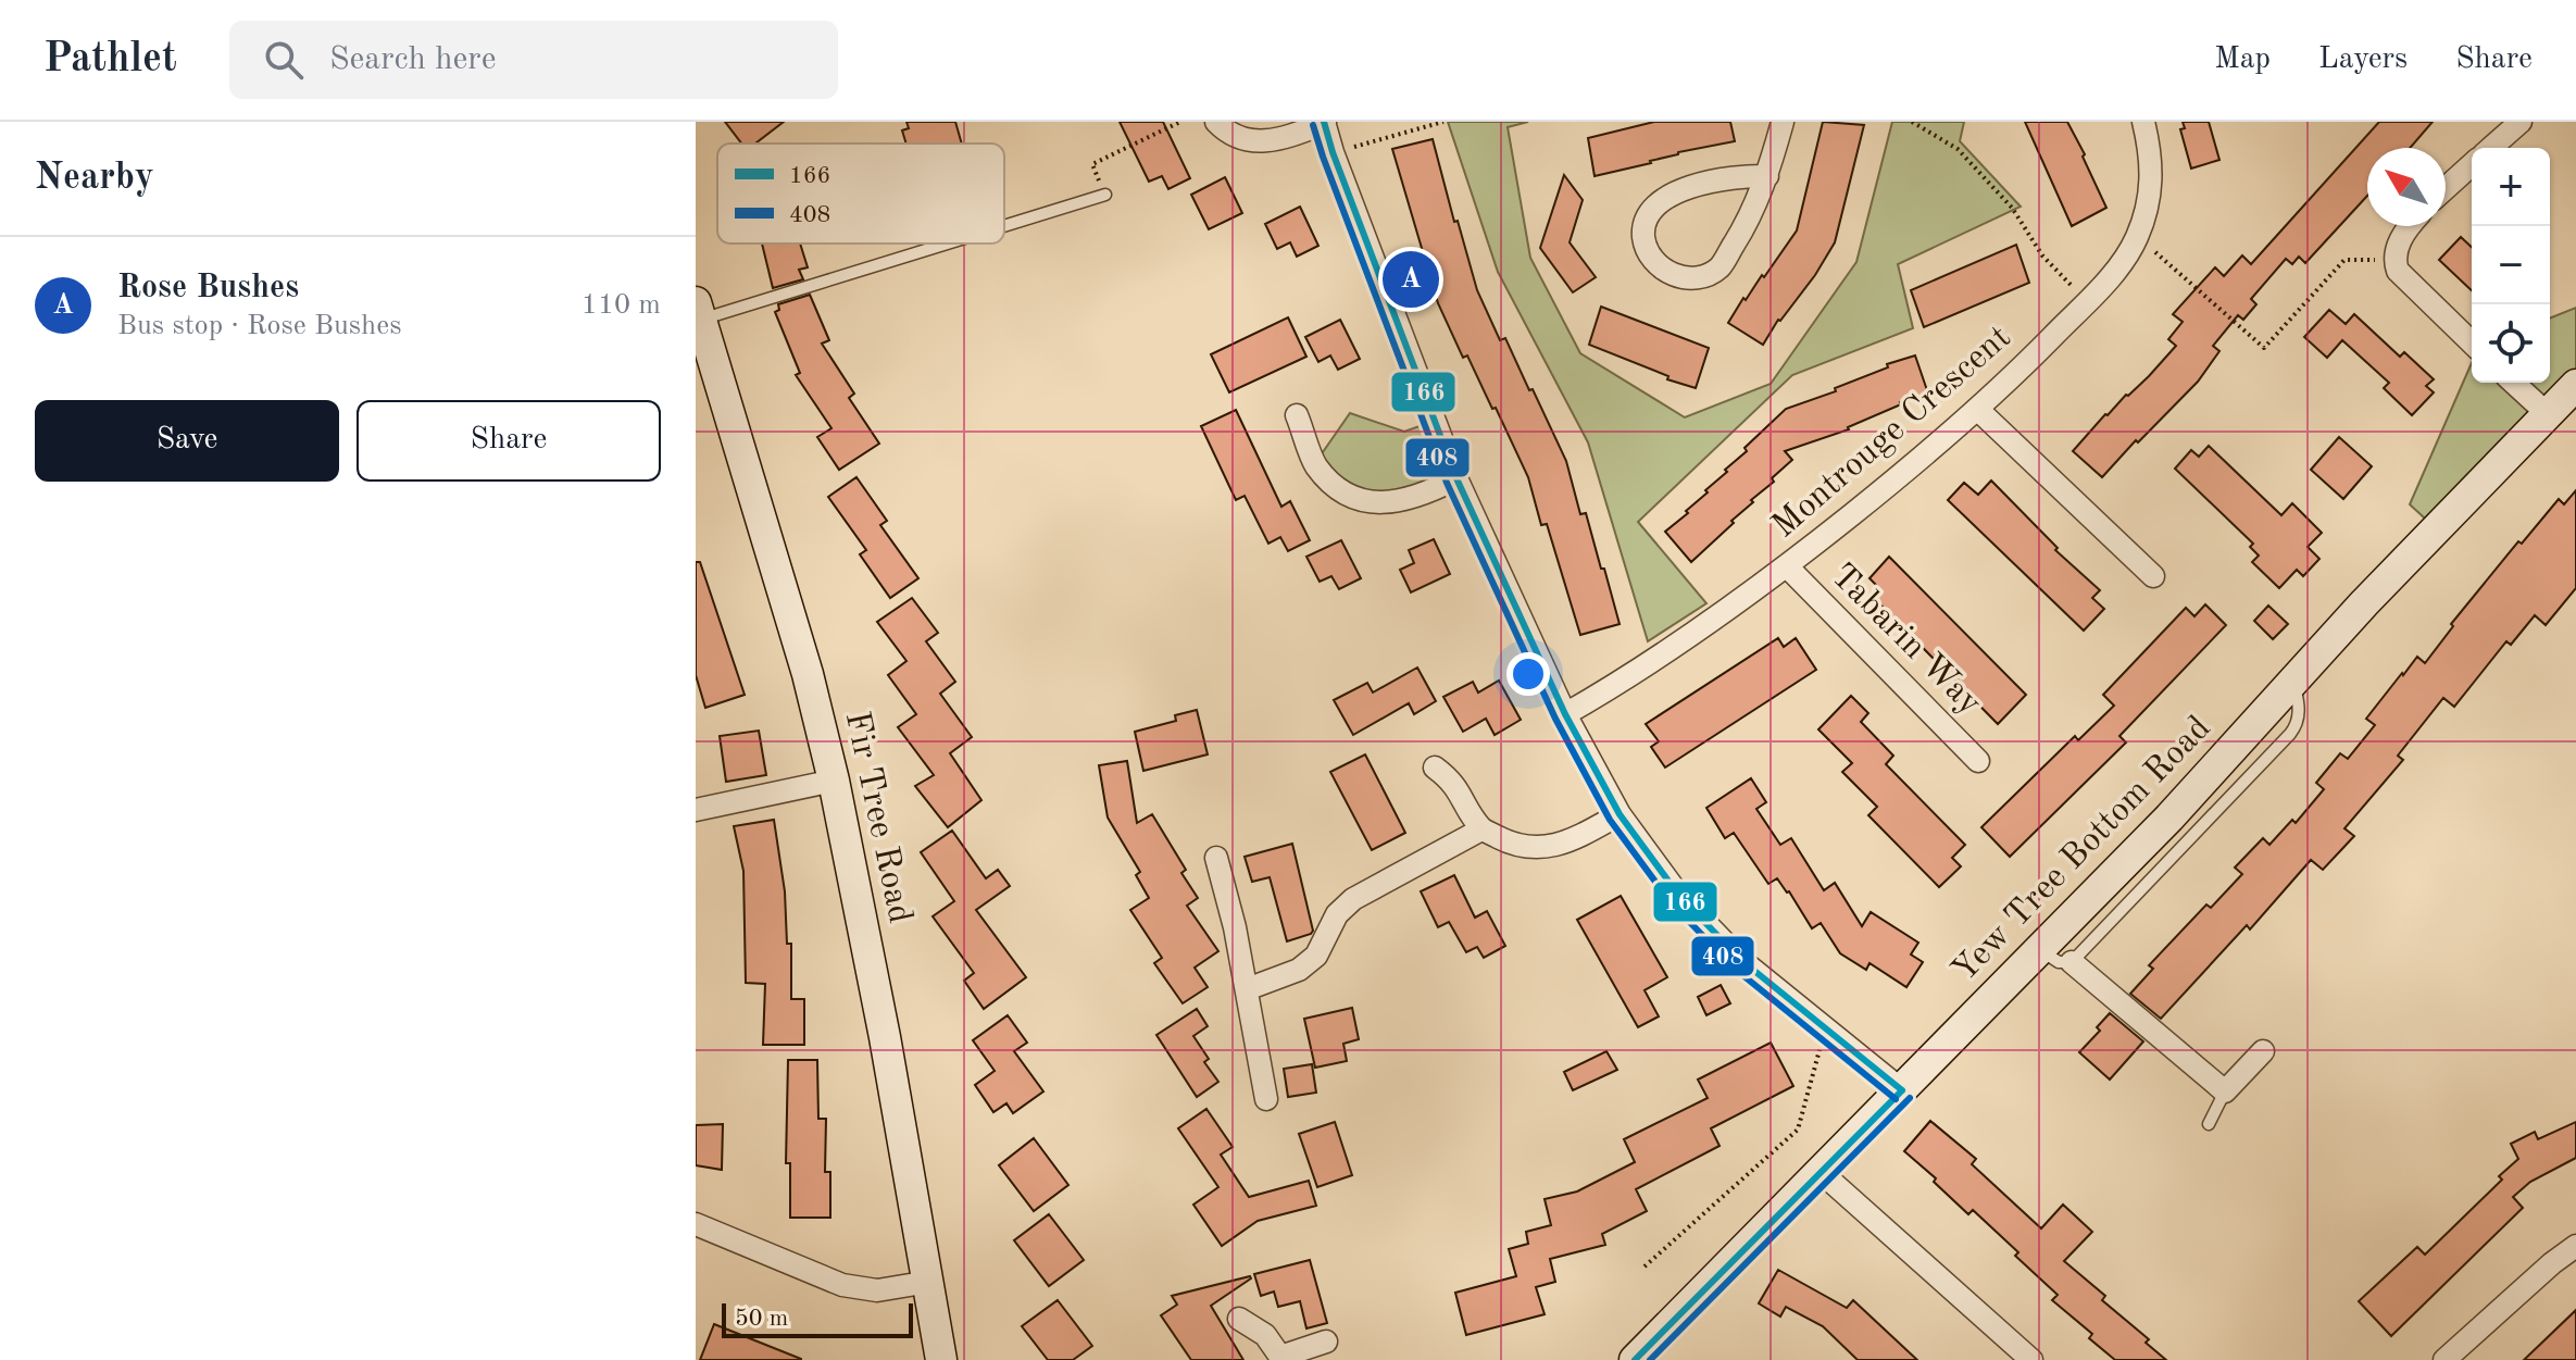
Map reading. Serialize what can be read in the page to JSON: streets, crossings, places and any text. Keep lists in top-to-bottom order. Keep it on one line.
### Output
{"streets":{"main road":["Fir Tree Road","Yew Tree Bottom Road"],"street":["Montrouge Crescent","Tabarin Way"]},"crossings":[["Montrouge Crescent","Tabarin Way"]],"lines":["transit line 166","transit line 408"],"legend":["166","408"],"scale_bar":"50 m","north":"top left","page":{"header":"Pathlet","search":"Search here","nav":["Map","Layers","Share"],"heading":"Nearby","map_buttons":["+","−"],"list":[{"mark":"A","name":"Rose Bushes","note":"Bus stop · Rose Bushes","value":"110 m"}],"pins":"A","buttons":["Save","Share"],"scale":"50 m"}}
